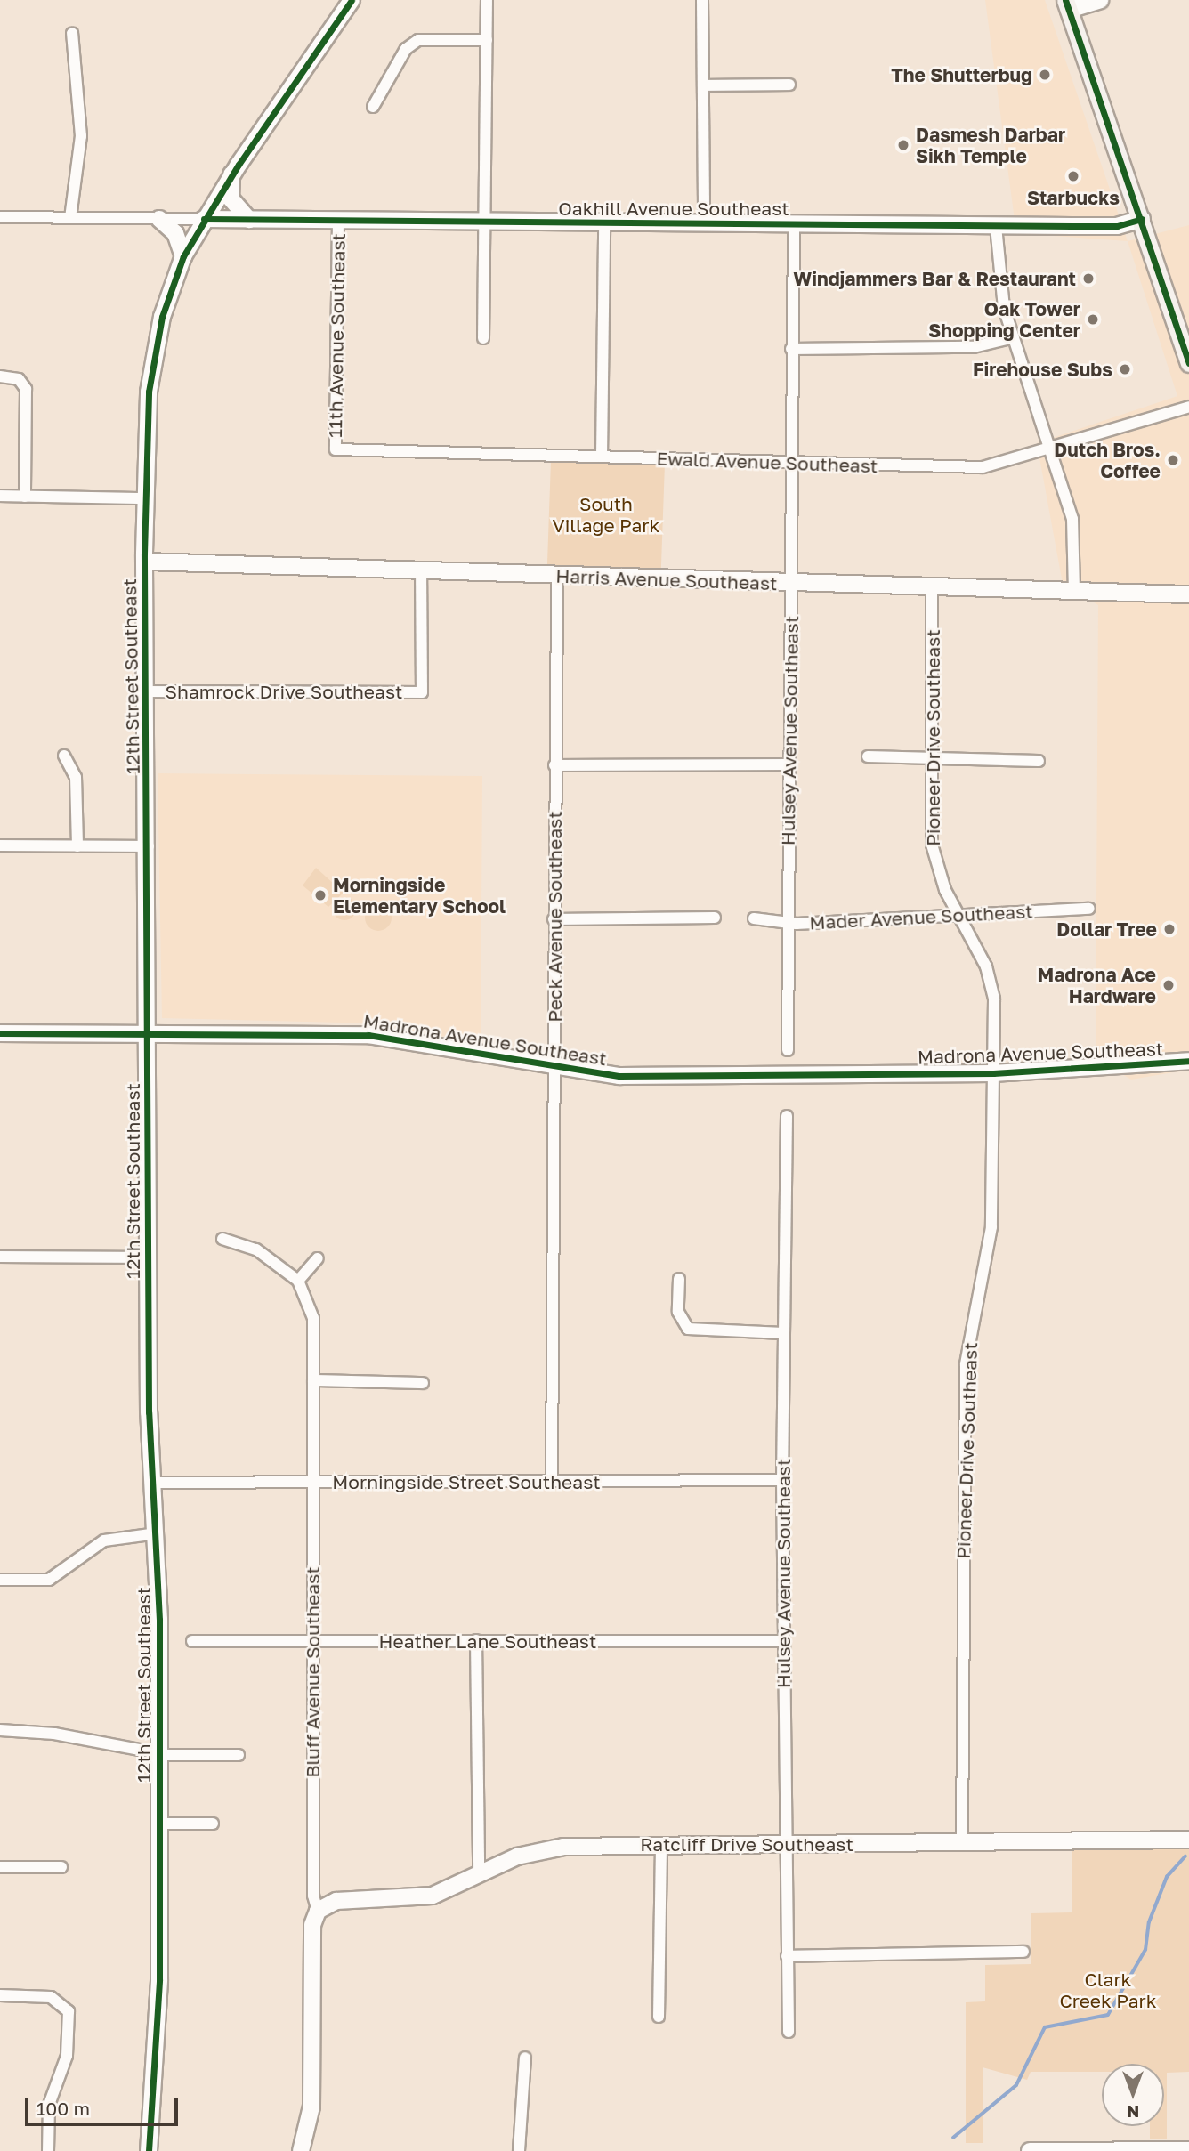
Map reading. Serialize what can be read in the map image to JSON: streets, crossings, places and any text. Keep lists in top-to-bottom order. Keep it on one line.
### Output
{"streets":{"main road":["Oakhill Avenue Southeast","Harris Avenue Southeast","12th Street Southeast","Madrona Avenue Southeast","Bluff Avenue Southeast","Ratcliff Drive Southeast"],"street":["11th Avenue Southeast","Ewald Avenue Southeast","Shamrock Drive Southeast","Hulsey Avenue Southeast","Pioneer Drive Southeast","Peck Avenue Southeast","Mader Avenue Southeast","Morningside Street Southeast","Heather Lane Southeast"]},"crossings":[["Oakhill Avenue Southeast","11th Avenue Southeast"],["Oakhill Avenue Southeast","12th Street Southeast"],["Oakhill Avenue Southeast","Hulsey Avenue Southeast"],["11th Avenue Southeast","Ewald Avenue Southeast"],["Ewald Avenue Southeast","Hulsey Avenue Southeast"],["Harris Avenue Southeast","12th Street Southeast"],["Harris Avenue Southeast","Shamrock Drive Southeast"],["Harris Avenue Southeast","Hulsey Avenue Southeast"],["Harris Avenue Southeast","Pioneer Drive Southeast"],["Harris Avenue Southeast","Peck Avenue Southeast"],["12th Street Southeast","Shamrock Drive Southeast"],["12th Street Southeast","Madrona Avenue Southeast"],["12th Street Southeast","Morningside Street Southeast"],["Hulsey Avenue Southeast","Mader Avenue Southeast"],["Hulsey Avenue Southeast","Morningside Street Southeast"],["Hulsey Avenue Southeast","Heather Lane Southeast"],["Hulsey Avenue Southeast","Ratcliff Drive Southeast"],["Pioneer Drive Southeast","Mader Avenue Southeast"],["Pioneer Drive Southeast","Madrona Avenue Southeast"],["Pioneer Drive Southeast","Ratcliff Drive Southeast"],["Peck Avenue Southeast","Madrona Avenue Southeast"],["Peck Avenue Southeast","Morningside Street Southeast"],["Morningside Street Southeast","Bluff Avenue Southeast"],["Heather Lane Southeast","Bluff Avenue Southeast"],["Bluff Avenue Southeast","Ratcliff Drive Southeast"]],"parks":["South Village Park","Clark Creek Park"],"places":["The Shutterbug","Dasmesh Darbar Sikh Temple","Starbucks","Windjammers Bar & Restaurant","Oak Tower Shopping Center","Firehouse Subs","Dutch Bros. Coffee","Morningside Elementary School","Dollar Tree","Madrona Ace Hardware"],"scale_bar":"100 m","north":"bottom"}
